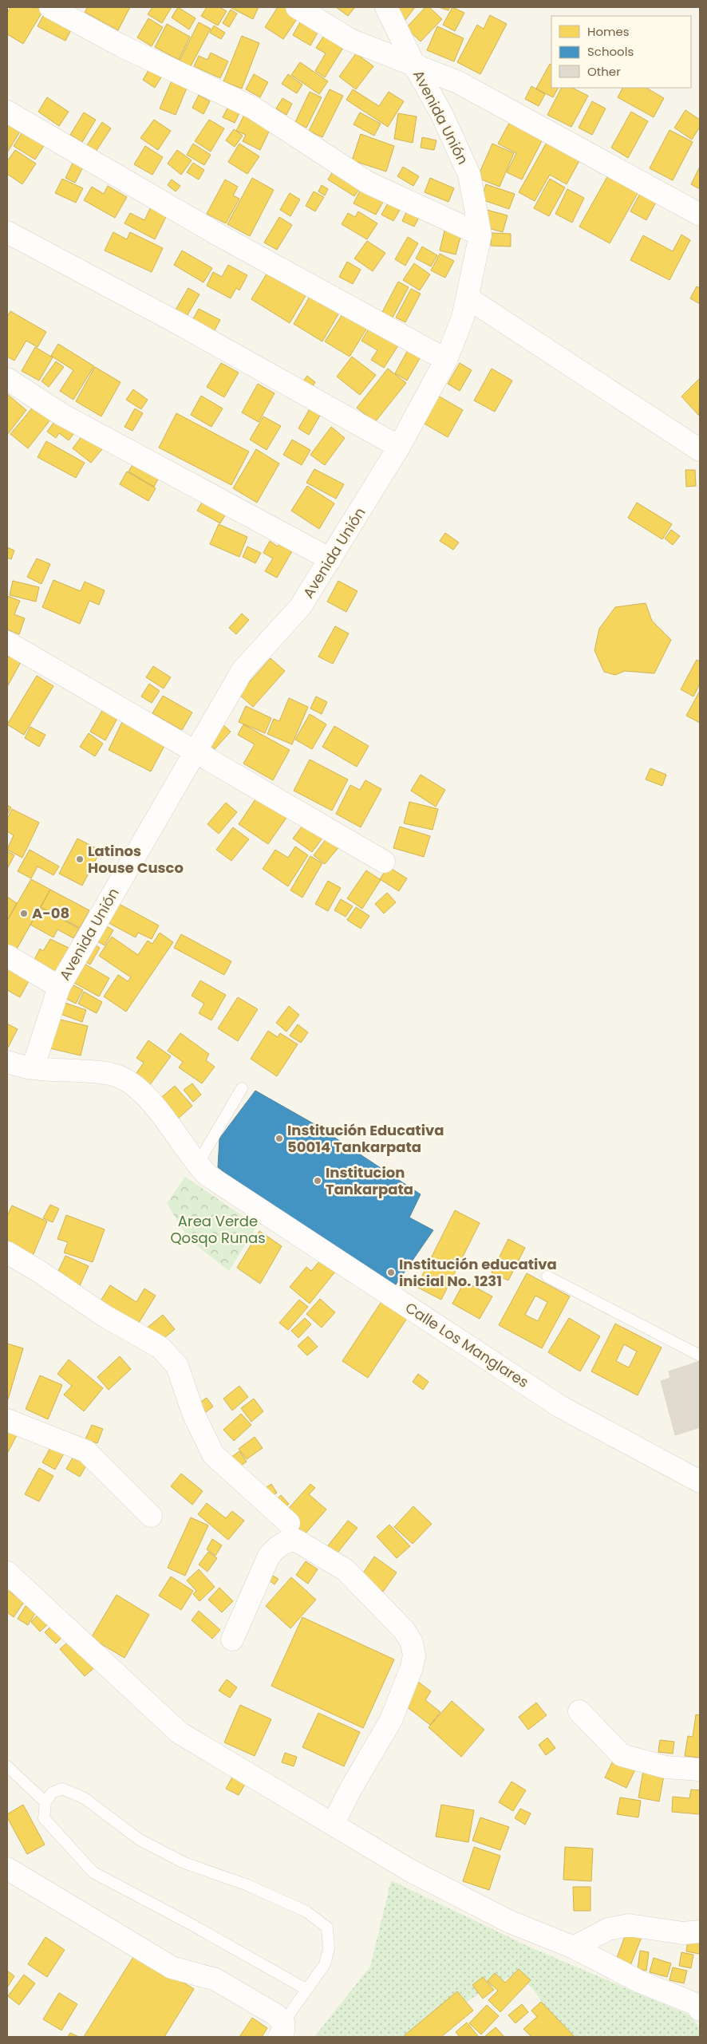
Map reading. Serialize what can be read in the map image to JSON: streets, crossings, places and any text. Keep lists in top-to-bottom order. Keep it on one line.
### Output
{"streets":{"street":["Avenida Unión","Calle Los Manglares"]},"crossings":[["Avenida Unión","Calle Los Manglares"]],"parks":["Area Verde Qosqo Runas"],"places":["Latinos House Cusco","A-08","Institución Educativa 50014 Tankarpata","Institucion Tankarpata","Institución educativa inicial No. 1231"],"legend":["Homes","Schools","Other"]}
